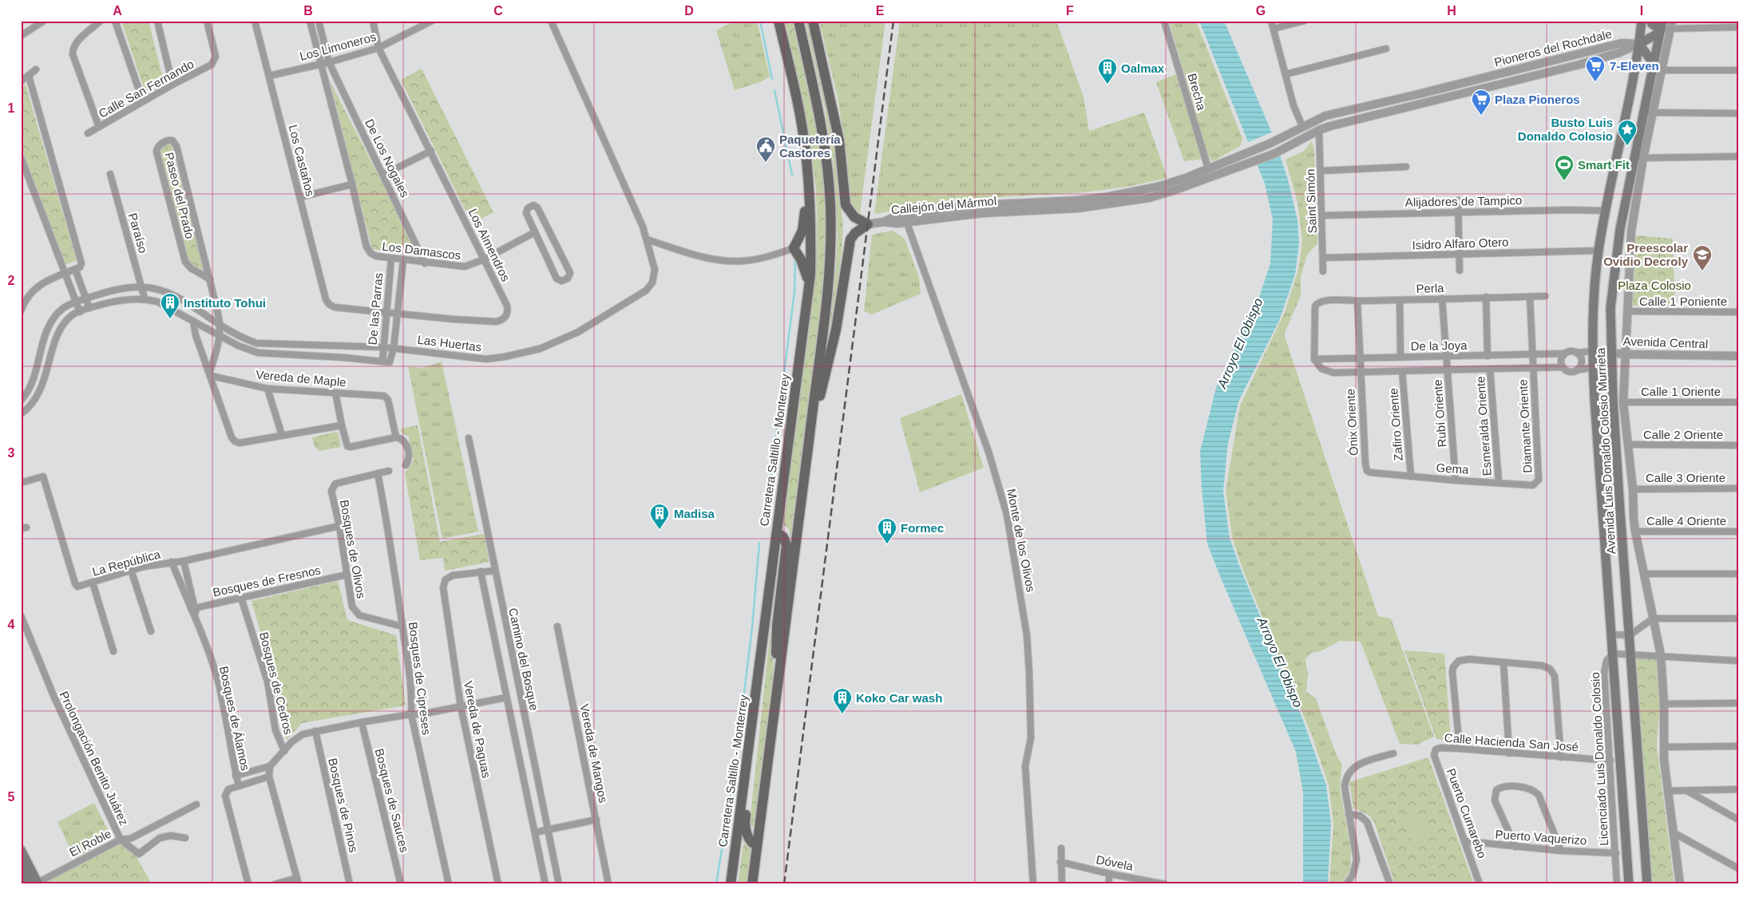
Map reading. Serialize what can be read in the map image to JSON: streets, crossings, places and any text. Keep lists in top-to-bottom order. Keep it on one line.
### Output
{"streets":{"main road":["Carretera Saltillo - Monterrey","Avenida Luis Donaldo Colosio Murrieta"],"street":["Los Limoneros","Pioneros del Rochdale","Calle San Fernando","Brecha","De Los Nogales","Los Castaños","Paseo del Prado","Saint Simón","Alijadores de Tampico","Callejón del Mármol","Paraíso","Isidro Alfaro Otero","Los Almendros","Los Damascos","Perla","Calle 1 Poniente","De las Parras","Avenida Central","Las Huertas","De la Joya","Vereda de Maple","Calle 1 Oriente","Rubí Oriente","Ónix Oriente","Zafiro Oriente","Esmeralda Oriente","Diamante Oriente","Calle 2 Oriente","Gema","Calle 3 Oriente","Calle 4 Oriente","Monte de los Olivos","Bosques de Olivos","La República","Bosques de Fresnos","Camino del Bosque","Bosques de Cipreses","Bosques de Cedros","Bosques de Álamos","Vereda de Paguas","Calle Hacienda San José","Vereda de Mangos","Prolongación Benito Juárez","Licenciado Luis Donaldo Colosio","Bosques de Sauces","Bosques de Pinos","Puerto Cumarebo","Puerto Vaquerizo","El Roble","Dóvela"]},"crossings":[["Los Limoneros","De Los Nogales"],["Los Limoneros","Los Castaños"],["Los Limoneros","Los Almendros"],["Pioneros del Rochdale","Saint Simón"],["Pioneros del Rochdale","Callejón del Mármol"],["Pioneros del Rochdale","Avenida Luis Donaldo Colosio Murrieta"],["Brecha","Callejón del Mármol"],["De Los Nogales","Los Damascos"],["Los Castaños","Los Almendros"],["Paseo del Prado","Las Huertas"],["Paseo del Prado","Vereda de Maple"],["Saint Simón","Alijadores de Tampico"],["Saint Simón","Isidro Alfaro Otero"],["Alijadores de Tampico","Avenida Luis Donaldo Colosio Murrieta"],["Callejón del Mármol","Monte de los Olivos"],["Paraíso","Las Huertas"],["Isidro Alfaro Otero","Avenida Luis Donaldo Colosio Murrieta"],["Los Almendros","Los Damascos"],["Los Almendros","De las Parras"],["Los Damascos","De las Parras"],["Perla","De la Joya"],["Perla","Rubí Oriente"],["Perla","Ónix Oriente"],["Perla","Diamante Oriente"],["De las Parras","Las Huertas"],["Avenida Central","De la Joya"],["Avenida Central","Avenida Luis Donaldo Colosio Murrieta"],["De la Joya","Rubí Oriente"],["De la Joya","Ónix Oriente"],["De la Joya","Zafiro Oriente"],["De la Joya","Esmeralda Oriente"],["De la Joya","Diamante Oriente"],["De la Joya","Avenida Luis Donaldo Colosio Murrieta"],["Rubí Oriente","Gema"],["Ónix Oriente","Gema"],["Zafiro Oriente","Gema"],["Esmeralda Oriente","Gema"],["Diamante Oriente","Gema"],["Avenida Luis Donaldo Colosio Murrieta","Licenciado Luis Donaldo Colosio"],["Bosques de Olivos","La República"],["Bosques de Olivos","Bosques de Fresnos"],["Bosques de Olivos","Bosques de Cipreses"],["La República","Bosques de Álamos"],["Bosques de Fresnos","Bosques de Cedros"],["Bosques de Fresnos","Bosques de Álamos"],["Camino del Bosque","Vereda de Paguas"],["Calle Hacienda San José","Licenciado Luis Donaldo Colosio"],["Calle Hacienda San José","Puerto Cumarebo"],["Prolongación Benito Juárez","El Roble"],["Licenciado Luis Donaldo Colosio","Puerto Vaquerizo"],["Puerto Cumarebo","Puerto Vaquerizo"]],"water":["Arroyo El Obispo"],"parks":["Plaza Colosio"],"places":{"supermarket":["7-Eleven","Plaza Pioneros"],"building":["Oalmax","Instituto Tohui","Madisa","Formec","Koko Car wash"],"place":["Busto Luis Donaldo Colosio"],"public building":["Paquetería Castores"],"sports":["Smart Fit"],"school or university":["Preescolar Ovidio Decroly"]},"grid":{"columns":["A","B","C","D","E","F","G","H","I"],"rows":["1","2","3","4","5"]}}
